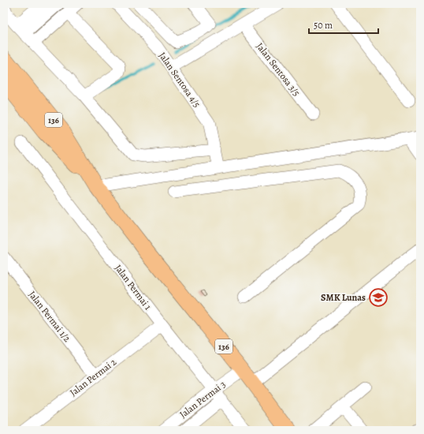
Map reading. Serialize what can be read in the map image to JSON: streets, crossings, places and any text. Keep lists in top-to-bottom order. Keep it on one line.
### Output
{"streets":{"main road":["136"],"street":["Jalan Sentosa 3/5","Jalan Sentosa 4/5","Jalan Permai 1","Jalan Permai 1/2","Jalan Permai 2","Jalan Permai 3"]},"crossings":[["136","Jalan Permai 3"],["Jalan Permai 1","Jalan Permai 2"],["Jalan Permai 1","Jalan Permai 3"],["Jalan Permai 1/2","Jalan Permai 2"]],"places":{"school or university":["SMK Lunas"]},"scale_bar":"50 m"}
